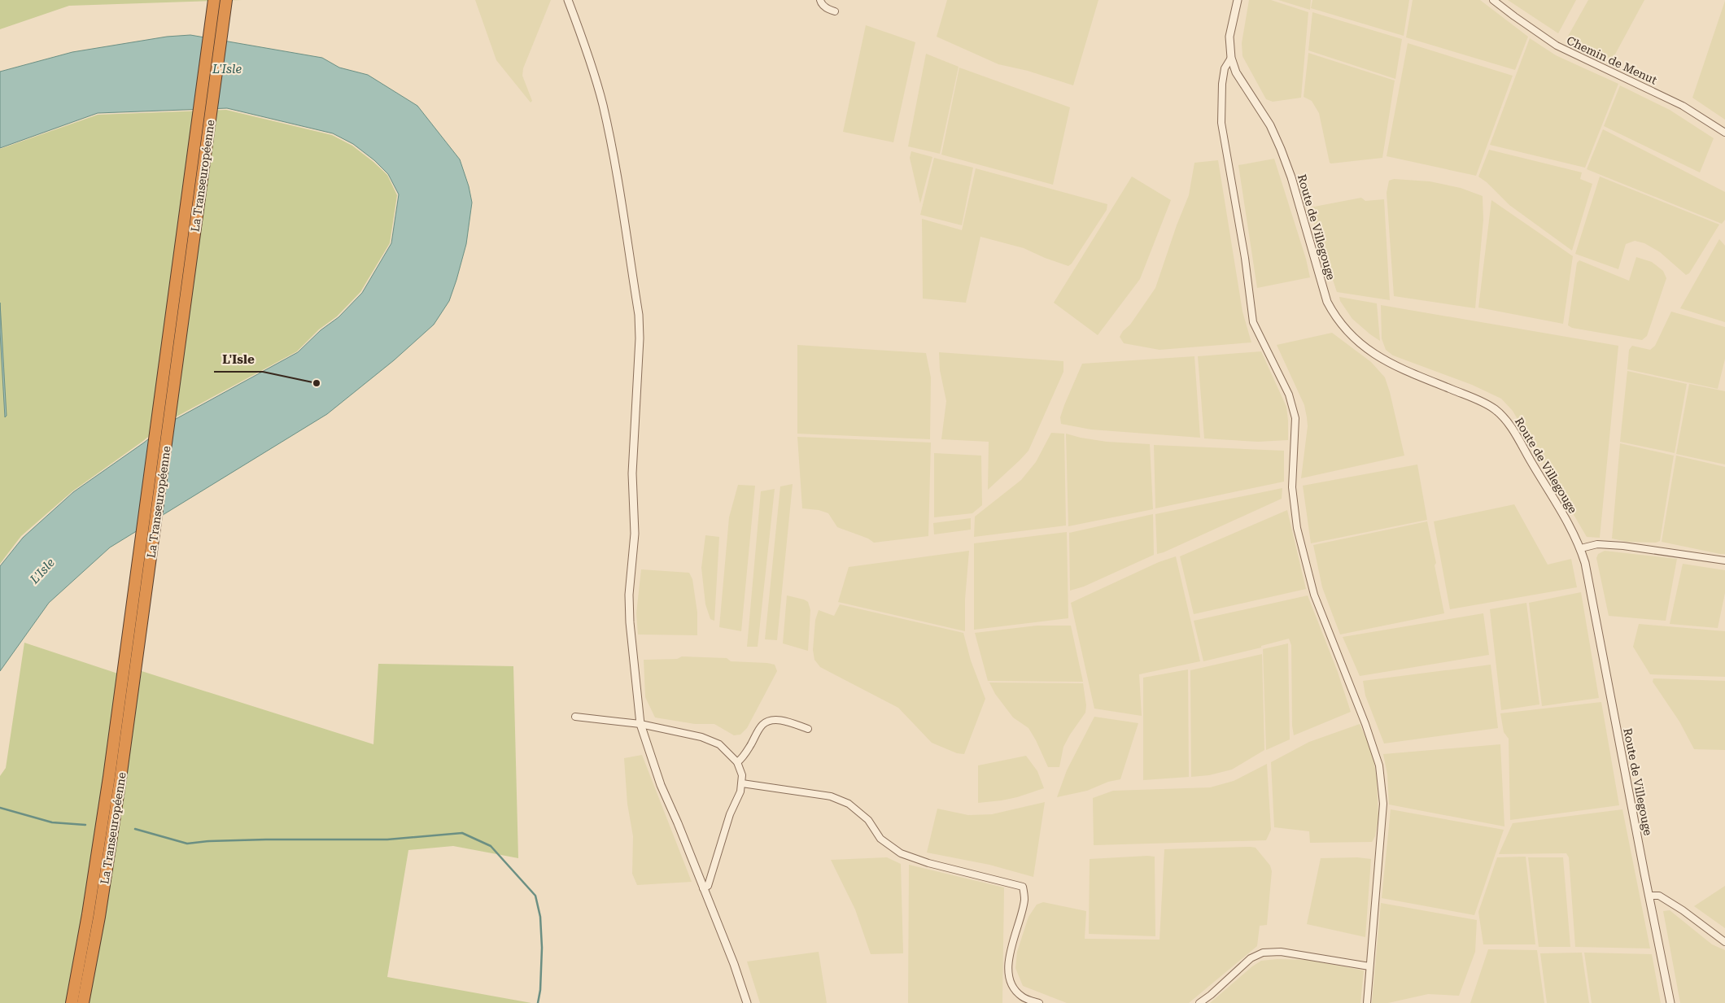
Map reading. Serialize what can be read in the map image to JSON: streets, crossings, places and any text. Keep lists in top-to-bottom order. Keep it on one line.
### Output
{"streets":{"highway":["La Transeuropéenne"],"street":["Chemin de Menut","Route de Villegouge"]},"water":["L'Isle"],"places":["L'Isle"]}
